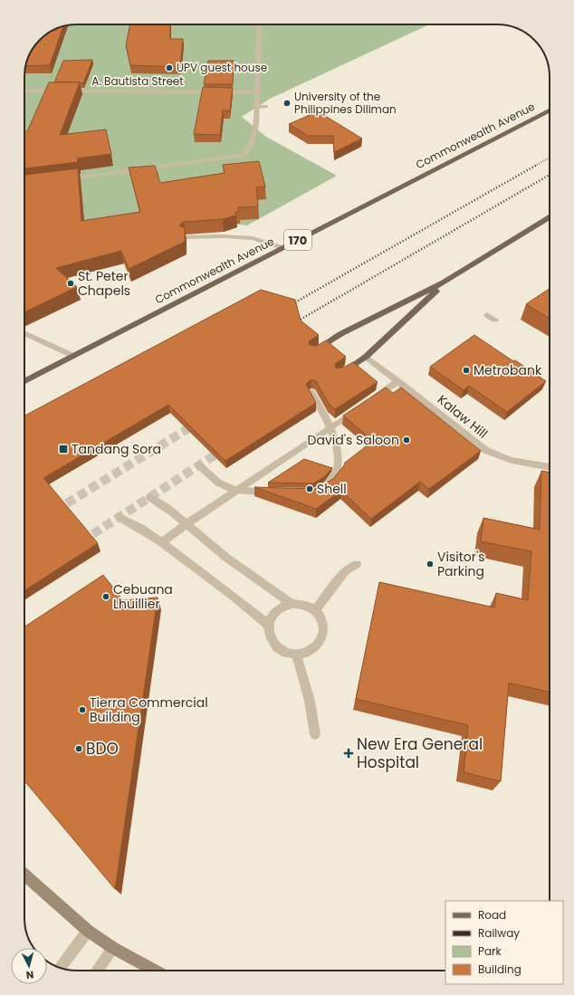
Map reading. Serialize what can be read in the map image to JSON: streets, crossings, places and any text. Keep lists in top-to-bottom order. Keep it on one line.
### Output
{"streets":{"main road":["Commonwealth Avenue","170"],"street":["A. Bautista Street","Kalaw Hill"]},"places":{"other":["UPV guest house","University of the Philippines Diliman","St. Peter Chapels","Metrobank","David's Saloon","Shell","Visitor's Parking","Cebuana Lhuillier","Tierra Commercial Building","BDO"],"transit":["Tandang Sora"],"health":["New Era General Hospital"]},"legend":["Road","Railway","Park","Building"],"north":"bottom"}
